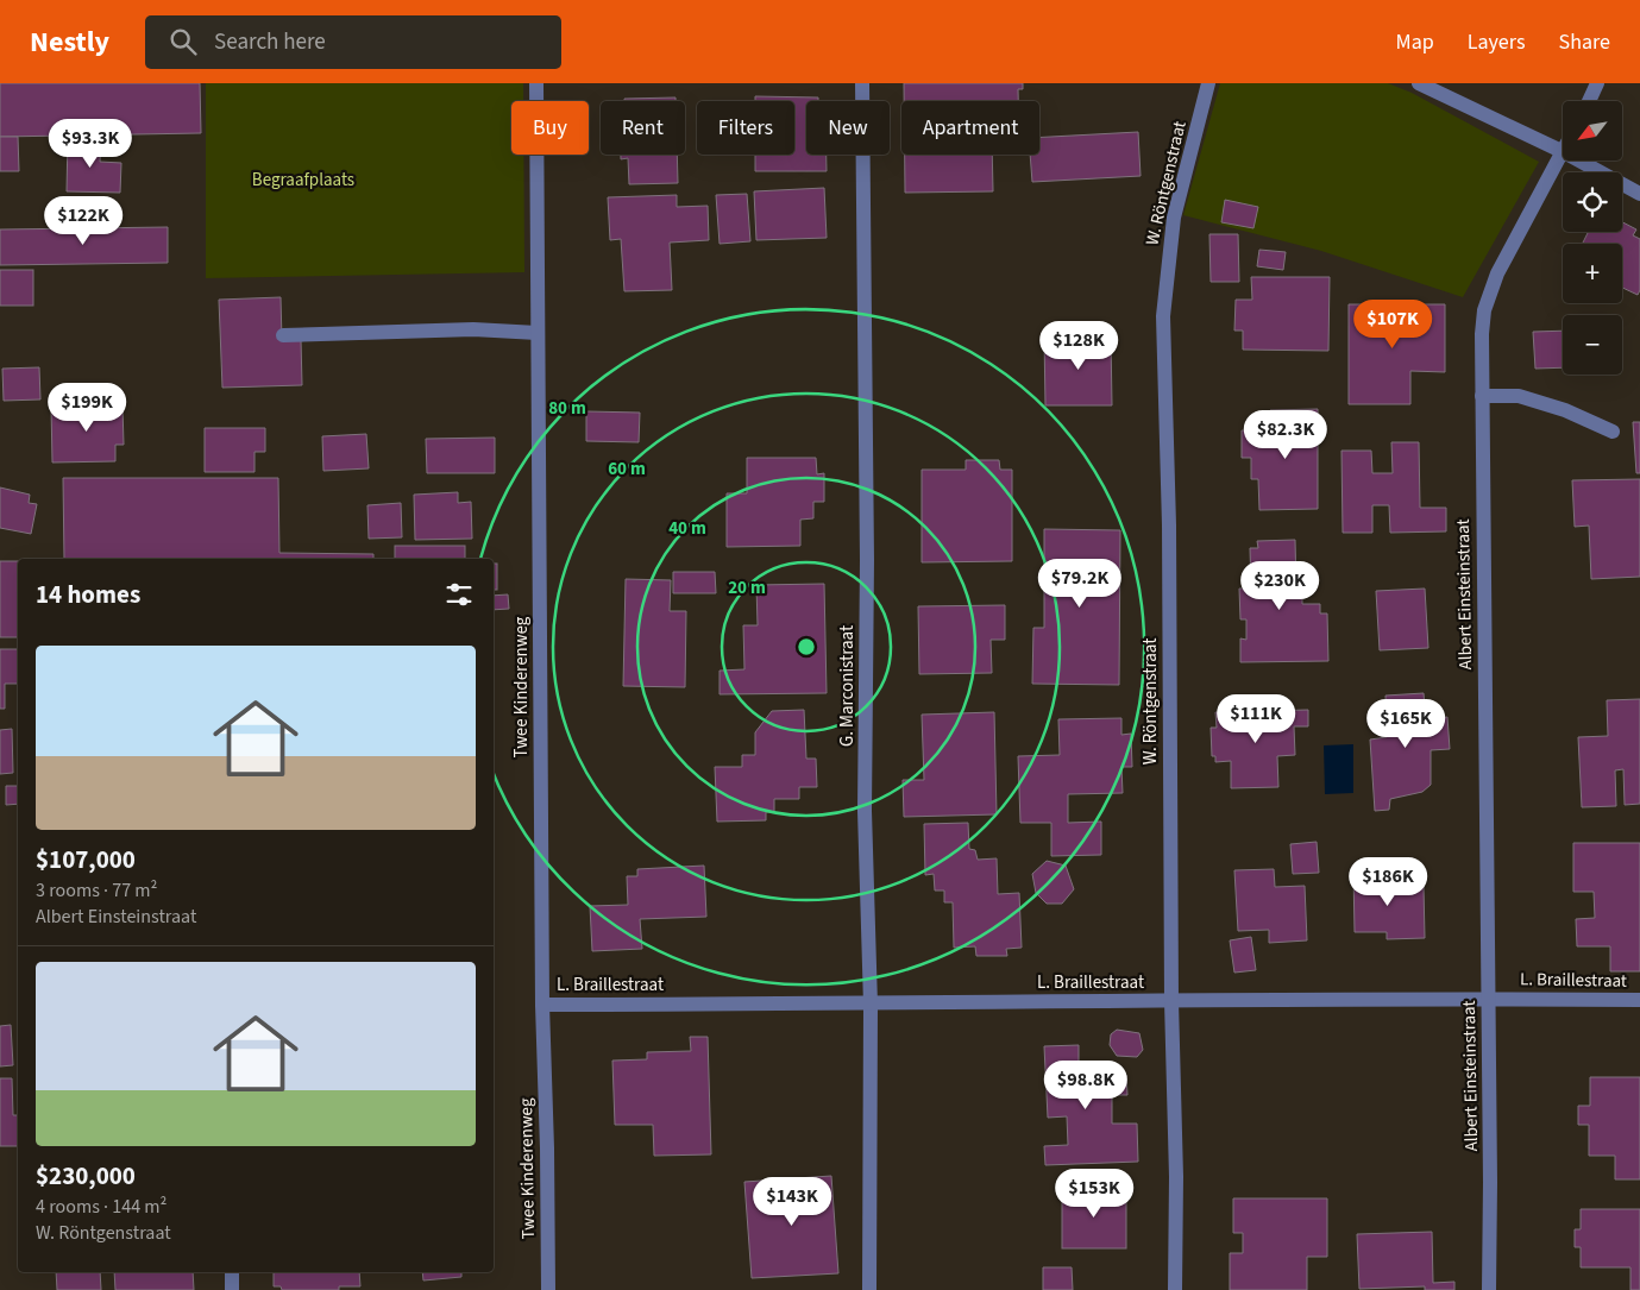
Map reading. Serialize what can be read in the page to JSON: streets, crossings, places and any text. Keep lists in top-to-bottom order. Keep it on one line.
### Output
{"streets":{"street":["W. Röntgenstraat","Albert Einsteinstraat","G. Marconistraat","Twee Kinderenweg","L. Braillestraat"]},"crossings":[["W. Röntgenstraat","L. Braillestraat"],["Albert Einsteinstraat","L. Braillestraat"],["G. Marconistraat","L. Braillestraat"],["Twee Kinderenweg","L. Braillestraat"]],"parks":["Begraafplaats"],"north":"bottom left","page":{"header":"Nestly","search":"Search here","nav":["Map","Layers","Share"],"map_buttons":["+","−"],"chip":["Buy","Rent","Filters","New","Apartment"],"price":["$93.3K","$122K","$107K","$128K","$199K","$82.3K","$79.2K","$230K","$111K","$165K","$186K","$98.8K","$153K","$143K"],"heading":"14 homes","list":[{"name":"$107,000","note":"3 rooms · 77 m² · Albert Einsteinstraat"},{"name":"$230,000","note":"4 rooms · 144 m² · W. Röntgenstraat"}]},"rings":["80 m","60 m","40 m","20 m"]}
